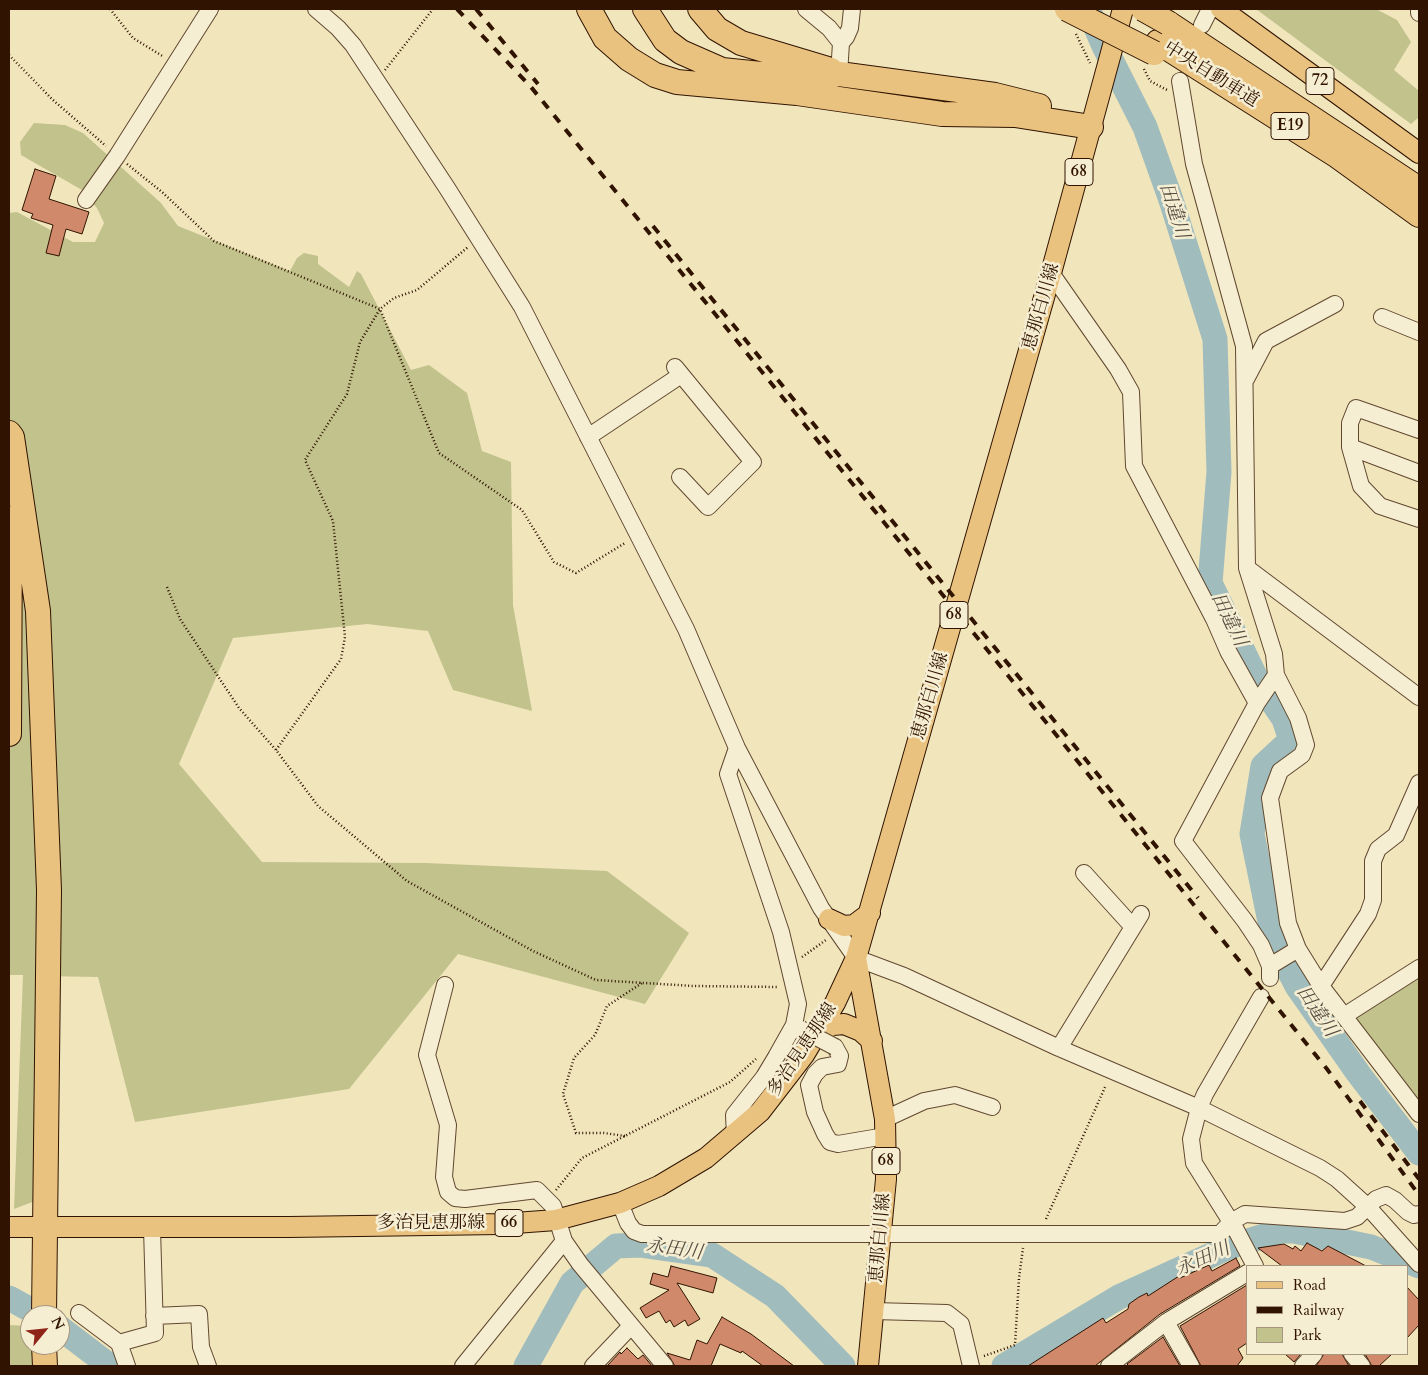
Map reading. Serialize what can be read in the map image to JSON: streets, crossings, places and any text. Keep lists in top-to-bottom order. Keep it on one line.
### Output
{"streets":{"highway":["中央自動車道","E19"],"main road":["72","68","恵那白川線","多治見恵那線","66"]},"crossings":[["恵那白川線","多治見恵那線"]],"water":["田違川","永田川"],"legend":["Road","Railway","Park"],"north":"top right"}
